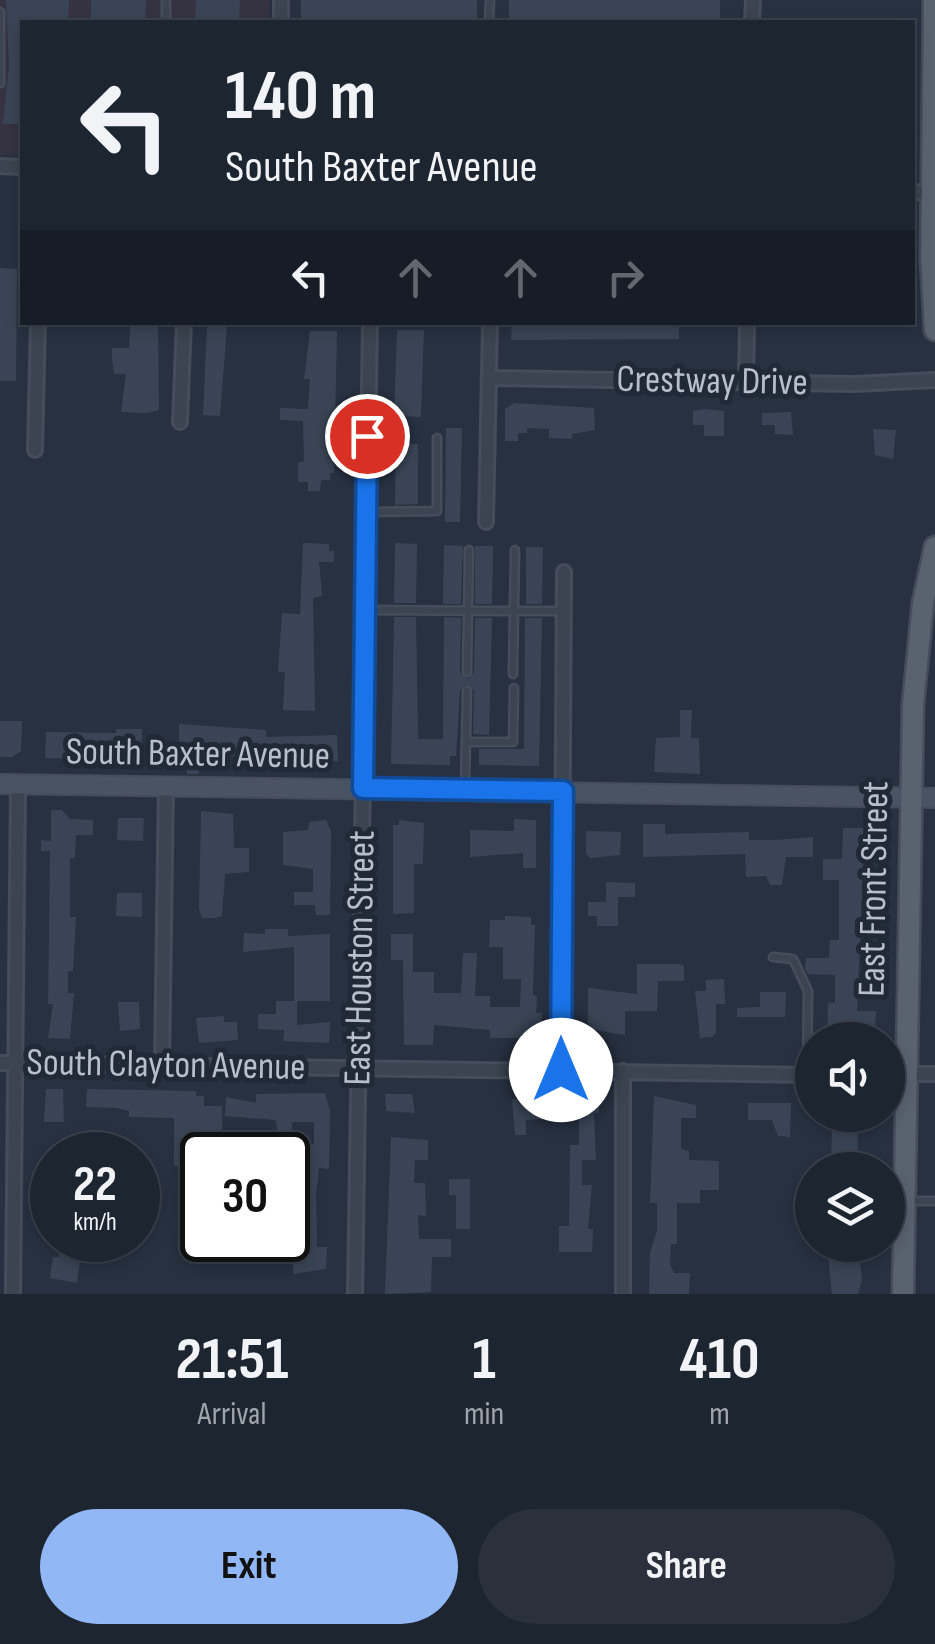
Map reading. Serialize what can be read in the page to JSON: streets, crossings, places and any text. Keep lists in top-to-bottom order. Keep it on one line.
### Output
{"streets":{"main road":["East Front Street"],"street":["Crestway Drive","South Baxter Avenue","East Houston Street","South Clayton Avenue"]},"crossings":[["South Baxter Avenue","East Front Street"],["South Baxter Avenue","East Houston Street"],["East Houston Street","South Clayton Avenue"]],"page":{"turn":["140 m","South Baxter Avenue"],"speed":"22 km/h","limit":"30","eta":["21:51","Arrival","1","min","410","m"],"buttons":["Exit","Share"]}}
